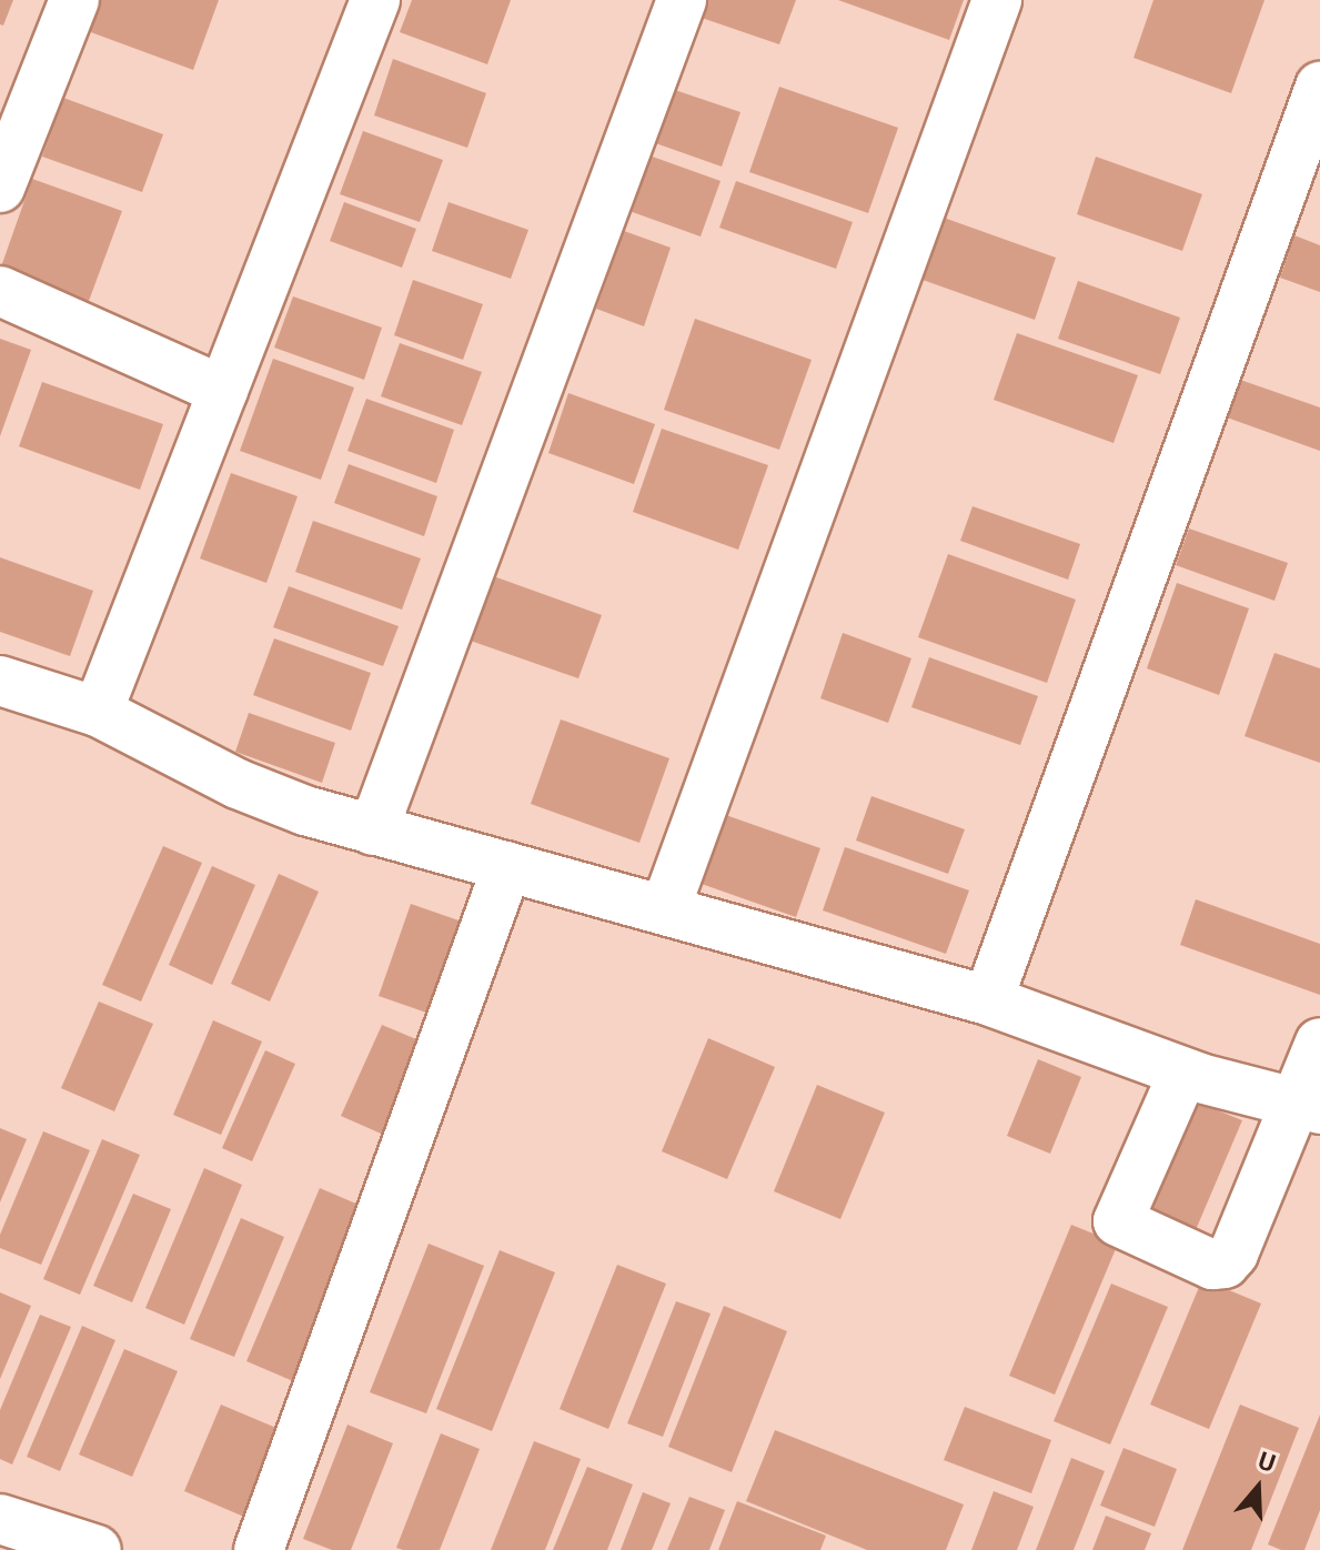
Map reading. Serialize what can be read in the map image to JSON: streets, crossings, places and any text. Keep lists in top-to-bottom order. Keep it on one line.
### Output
{"north":"top"}
